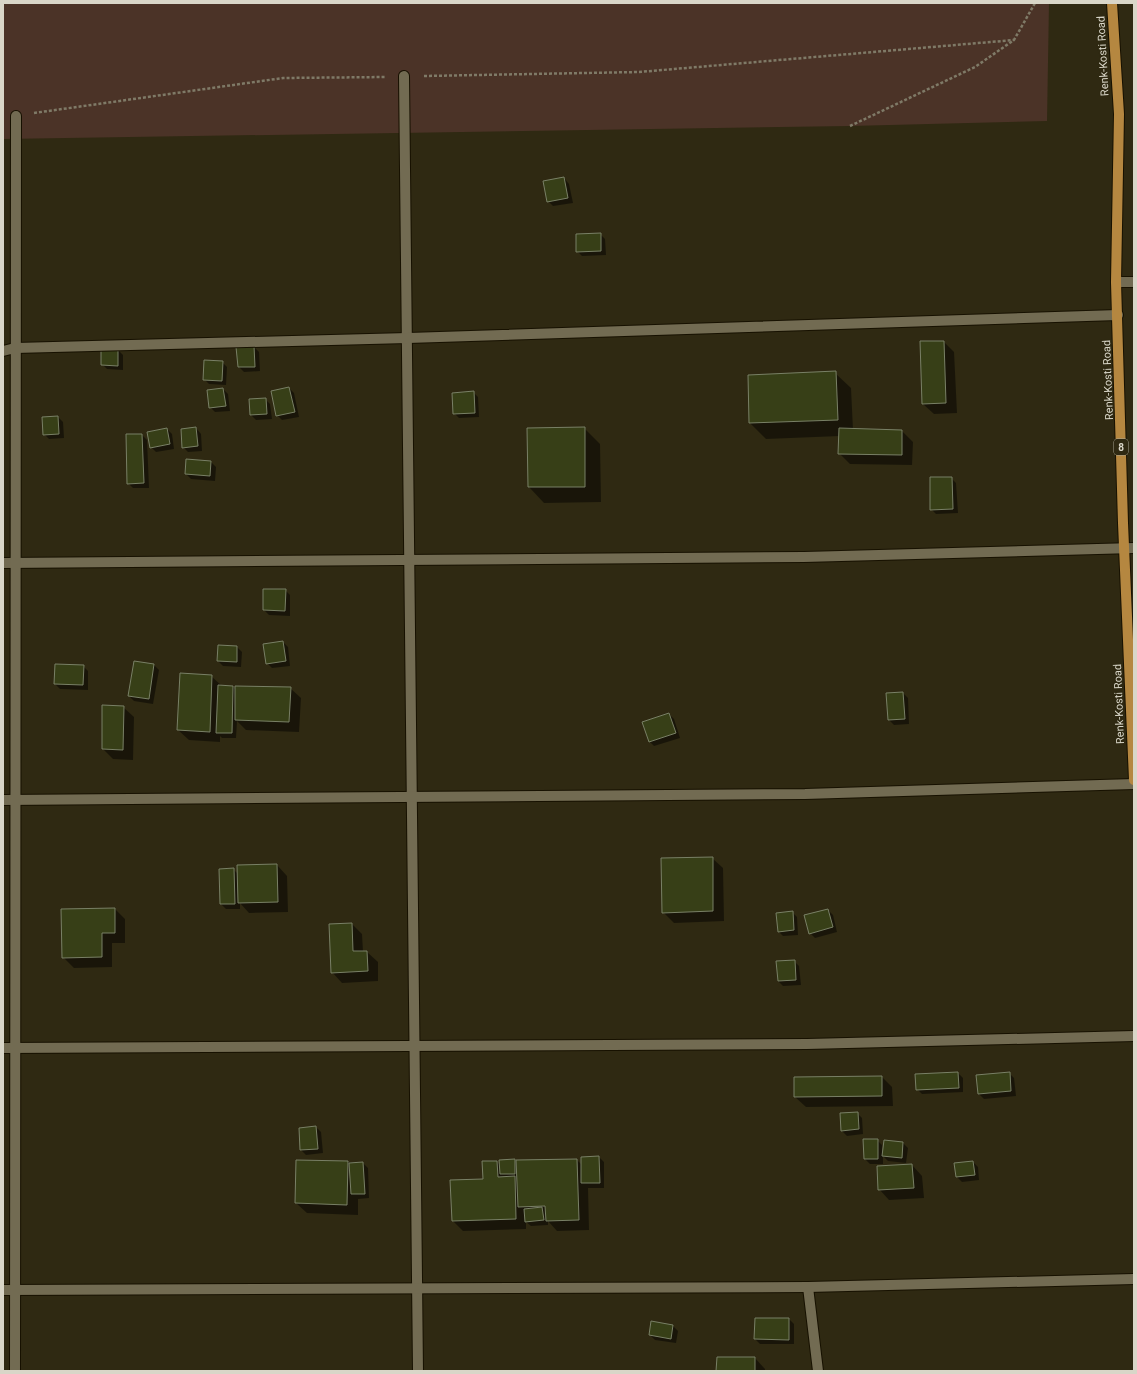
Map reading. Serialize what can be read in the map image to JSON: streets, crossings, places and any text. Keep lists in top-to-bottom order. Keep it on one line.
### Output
{"streets":{"main road":["Renk-Kosti Road","8"]}}
